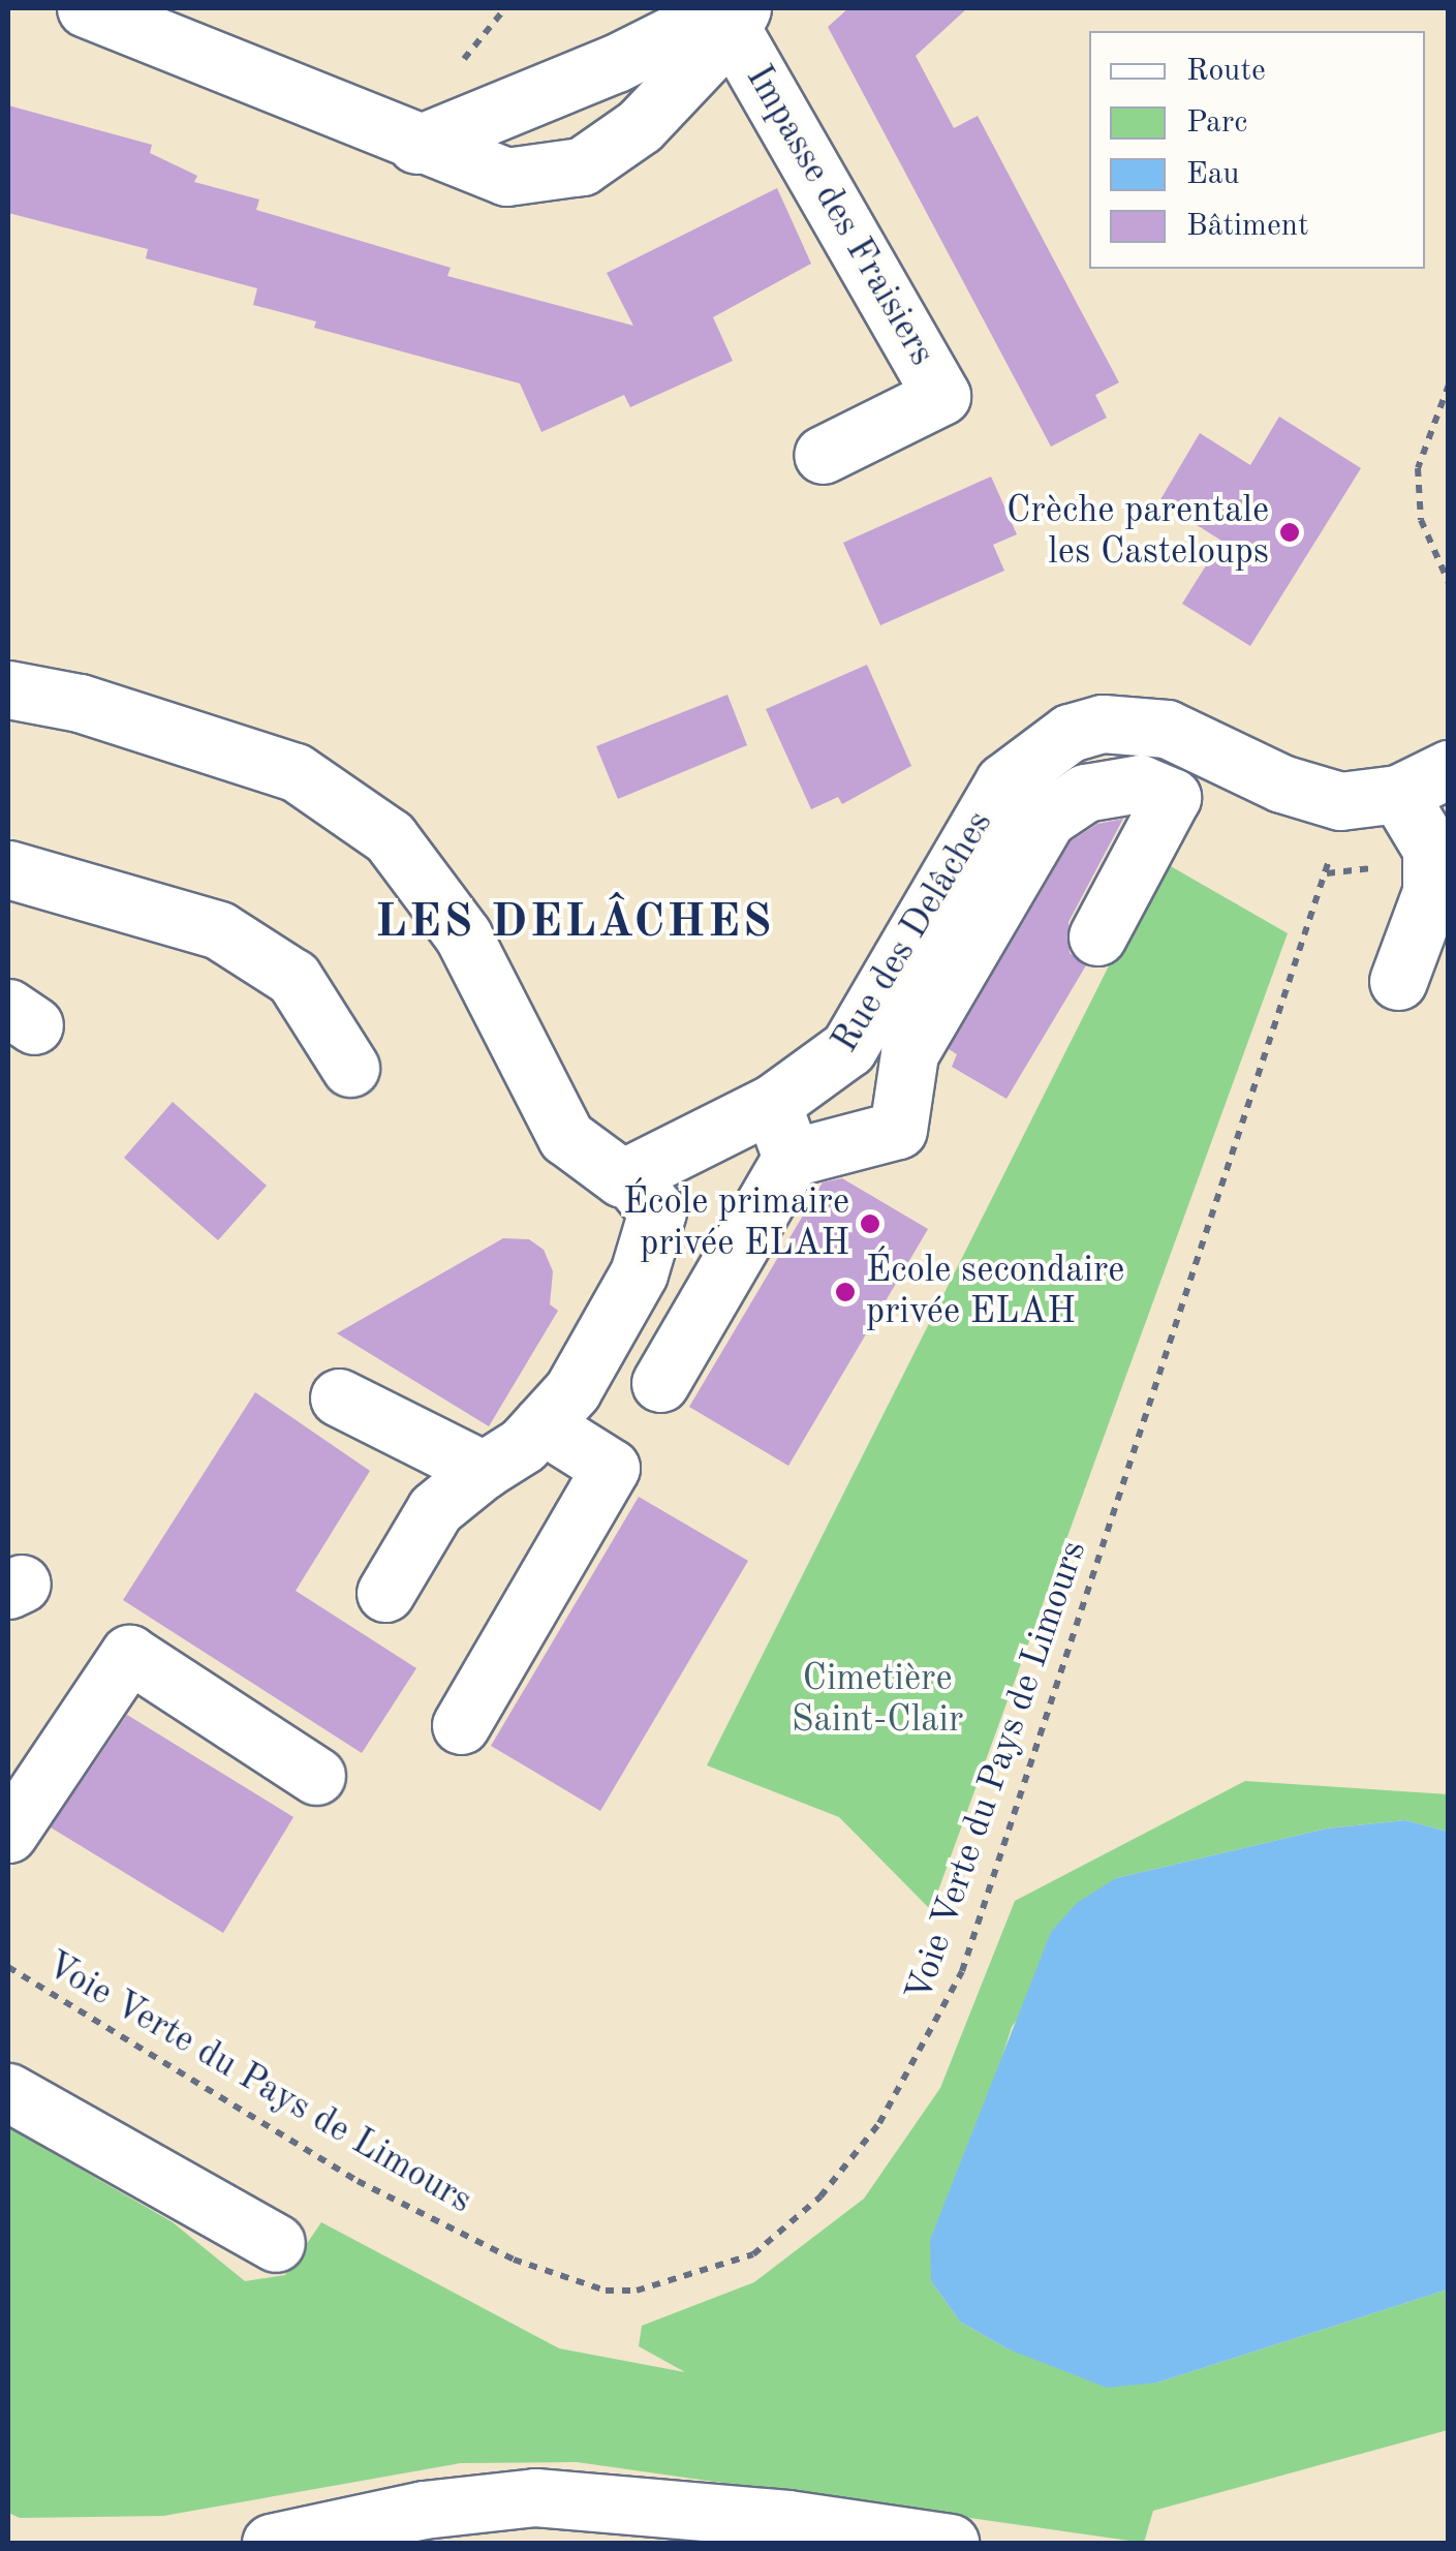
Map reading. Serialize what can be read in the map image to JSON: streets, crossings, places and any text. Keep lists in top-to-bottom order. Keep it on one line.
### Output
{"streets":{"street":["Impasse des Fraisiers","Rue des Delâches"],"path":["Voie Verte du Pays de Limours"]},"districts":["LES DELÂCHES"],"parks":["Cimetière Saint-Clair"],"places":["Crèche parentale les Casteloups","École primaire privée ELAH","École secondaire privée ELAH"],"legend":["Route","Parc","Eau","Bâtiment"]}
